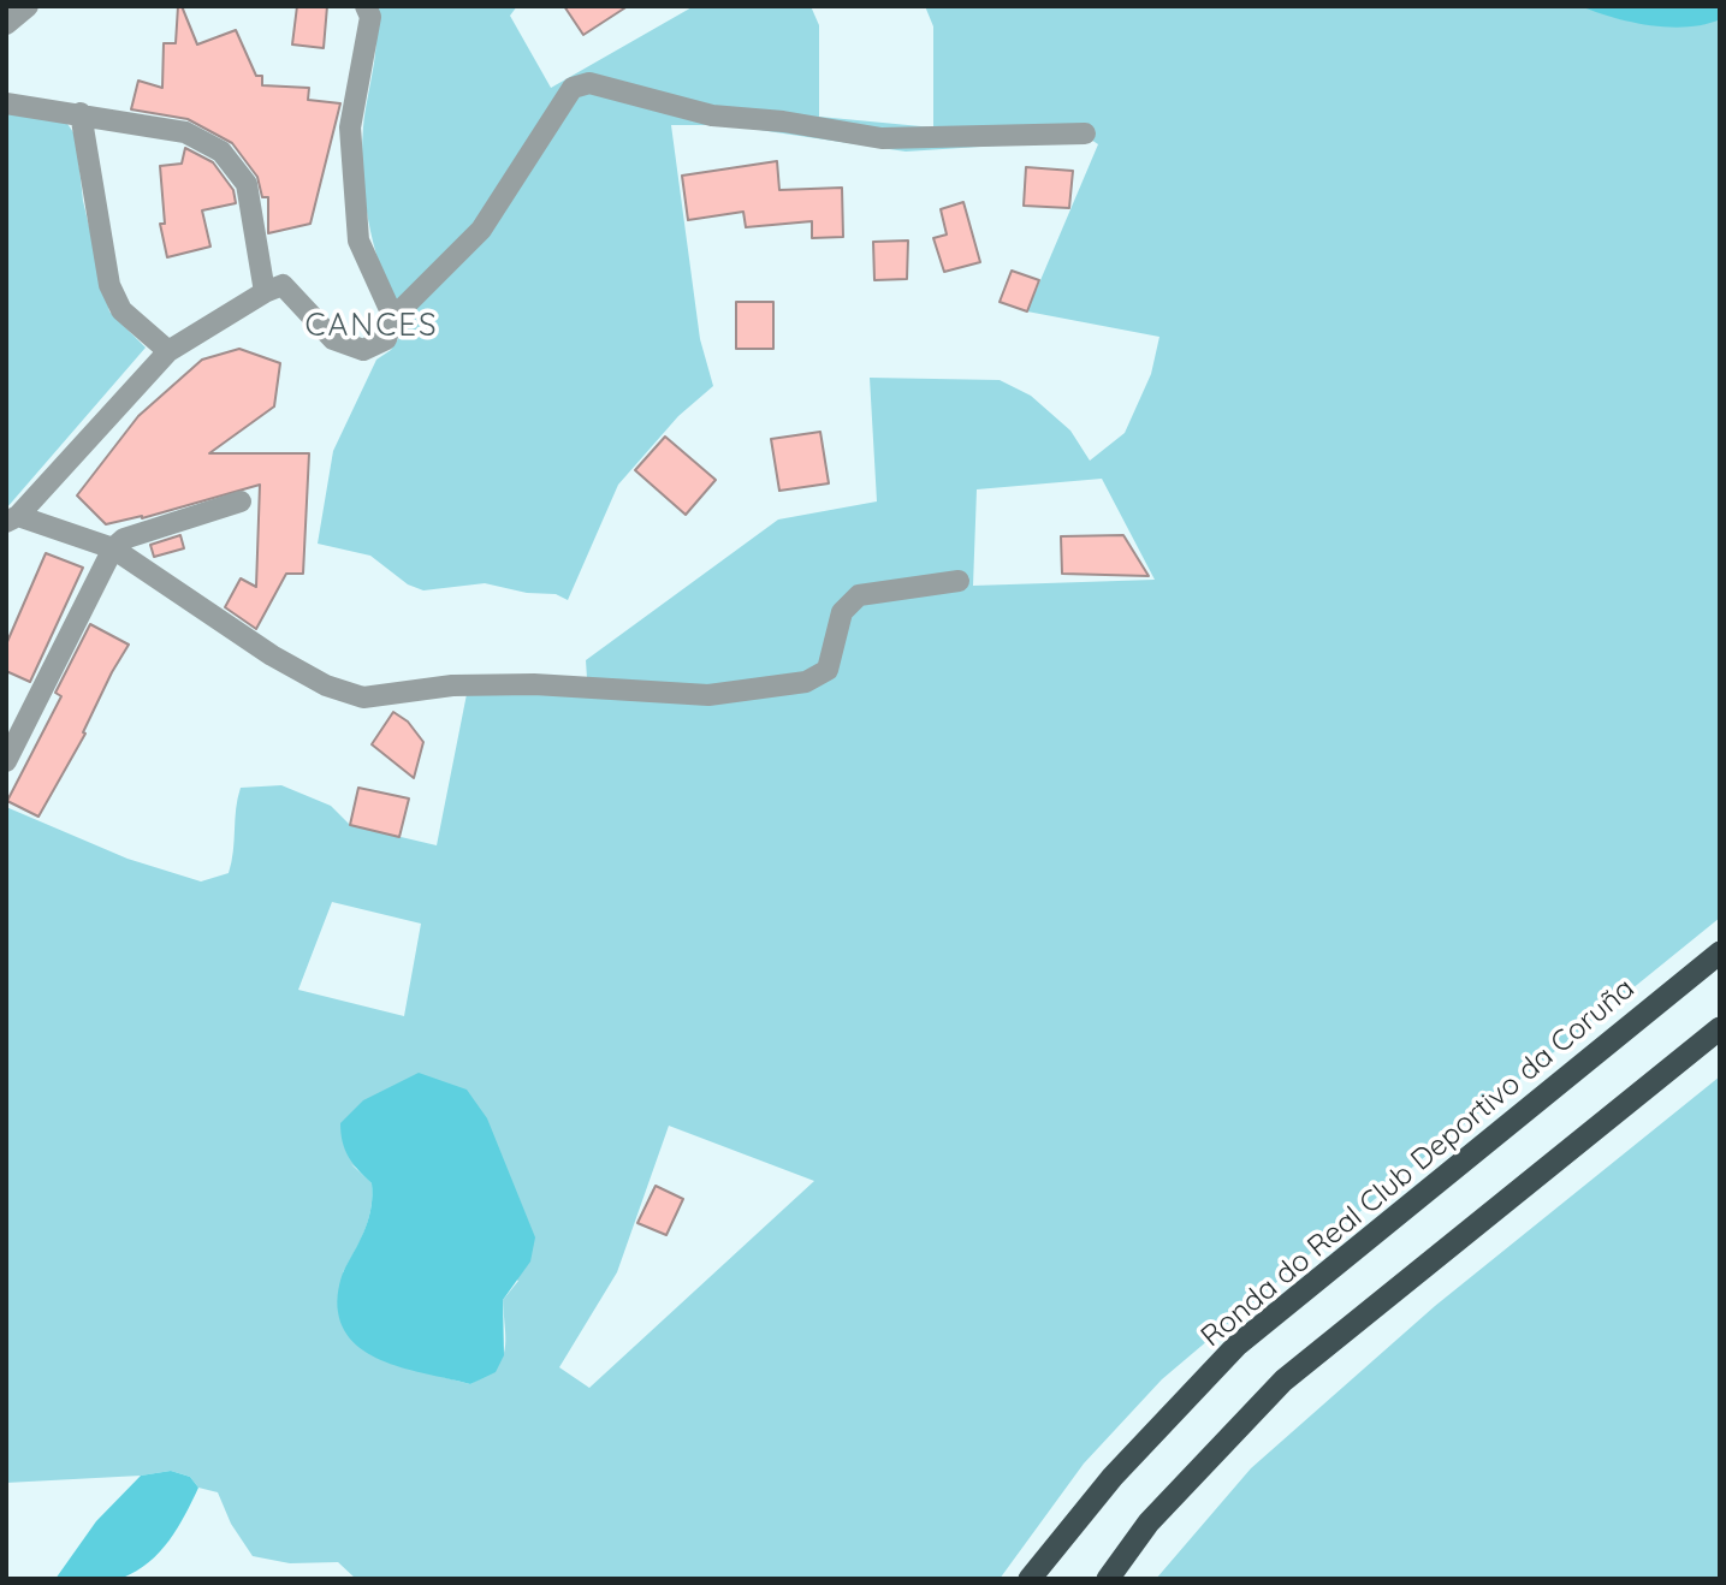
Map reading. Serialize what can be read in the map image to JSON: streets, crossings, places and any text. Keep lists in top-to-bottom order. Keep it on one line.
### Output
{"streets":{"highway":["Ronda do Real Club Deportivo da Coruña"]},"districts":["CANCES"]}
